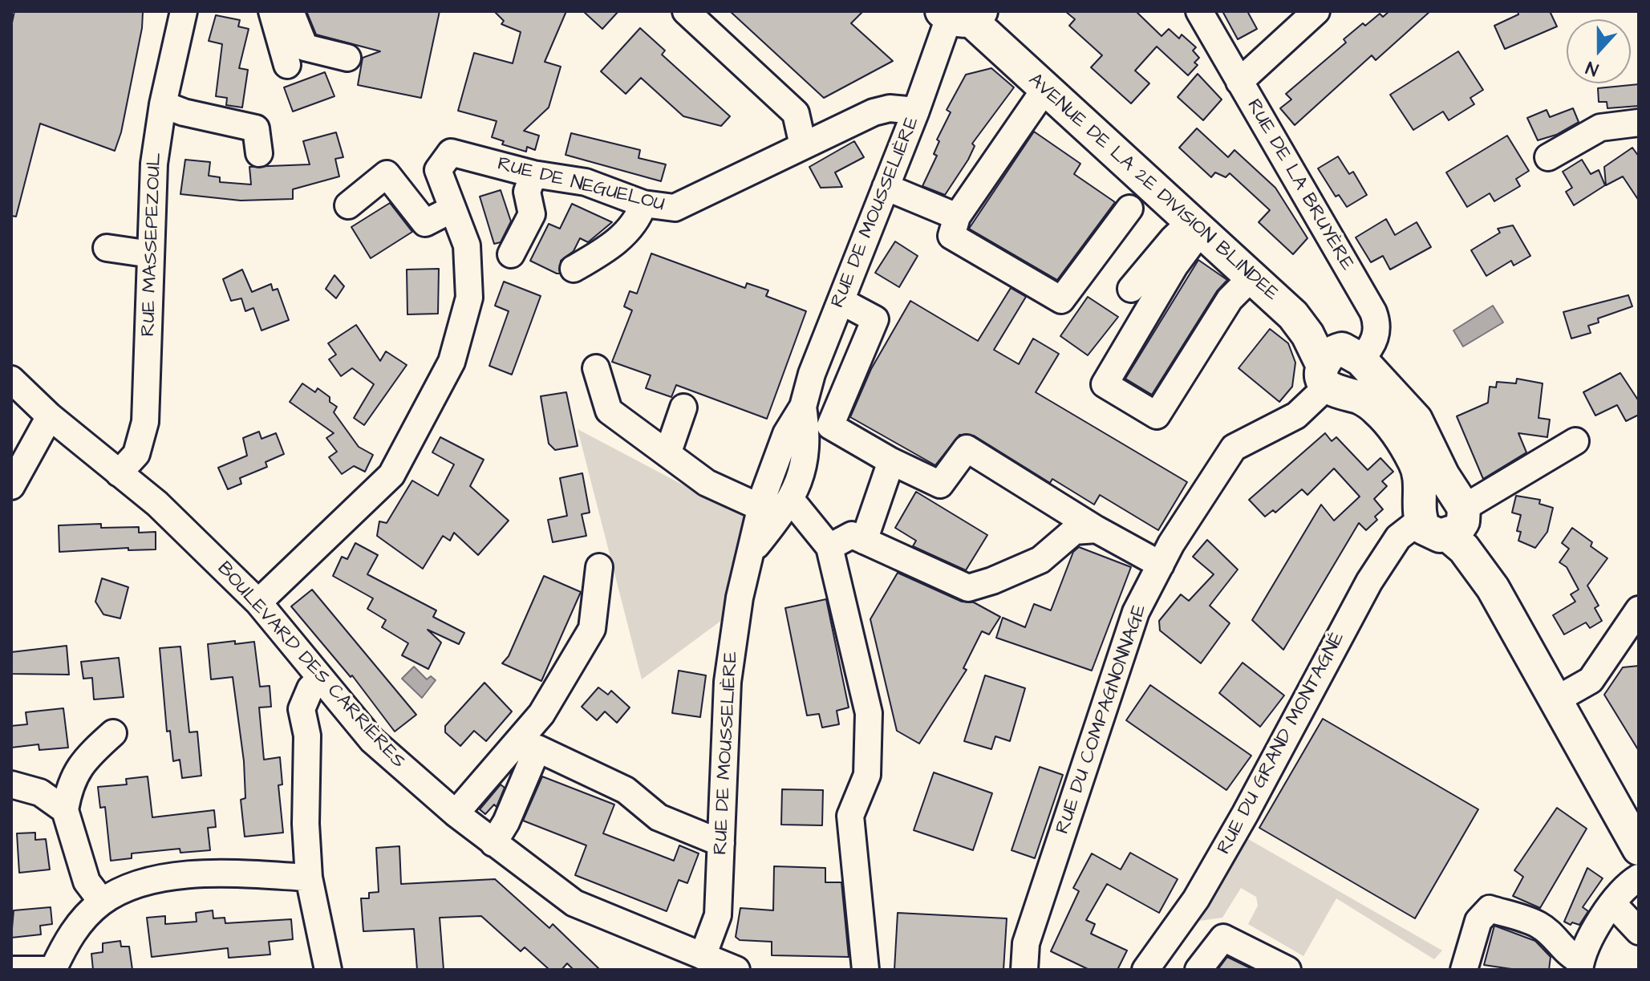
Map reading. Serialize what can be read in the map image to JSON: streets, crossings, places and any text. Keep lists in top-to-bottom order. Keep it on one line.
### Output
{"streets":{"main road":["AVENUE DE LA 2E DIVISION BLINDEE"],"street":["RUE DE NEGUELOU","RUE DE LA BRUYÈRE","RUE DE MOUSSELIÈRE","RUE MASSEPEZOUL","BOULEVARD DES CARRIÈRES","RUE DU COMPAGNONNAGE","RUE DU GRAND MONTAGNÉ"]},"crossings":[["RUE DE NEGUELOU","RUE DE MOUSSELIÈRE"],["RUE DE NEGUELOU","BOULEVARD DES CARRIÈRES"],["RUE DE LA BRUYÈRE","AVENUE DE LA 2E DIVISION BLINDEE"],["RUE DE LA BRUYÈRE","RUE DU COMPAGNONNAGE"],["AVENUE DE LA 2E DIVISION BLINDEE","RUE DE MOUSSELIÈRE"],["AVENUE DE LA 2E DIVISION BLINDEE","RUE DU COMPAGNONNAGE"],["RUE DE MOUSSELIÈRE","BOULEVARD DES CARRIÈRES"],["RUE MASSEPEZOUL","BOULEVARD DES CARRIÈRES"]],"north":"bottom"}
